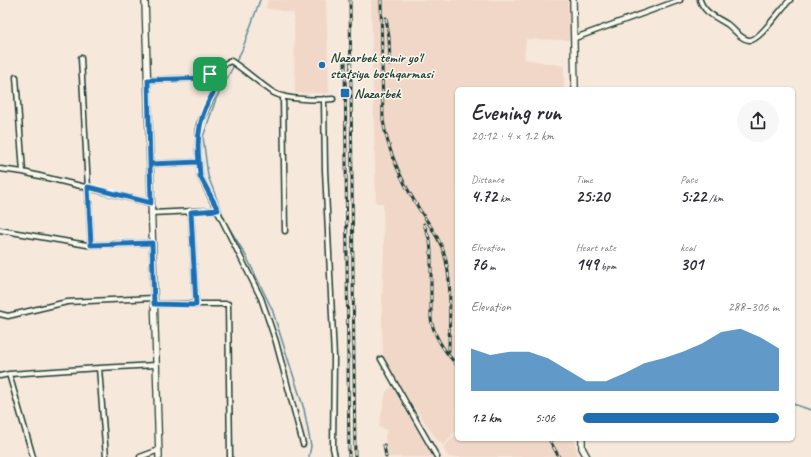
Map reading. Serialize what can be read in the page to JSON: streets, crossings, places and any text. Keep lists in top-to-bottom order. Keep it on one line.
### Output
{"places":{"other":["Nazarbek temir yo'l statsiya boshqarmasi"],"transit":["Nazarbek"]},"page":{"heading":["Evening run","20:12 · 4 × 1.2 km"],"stats":[["Distance","4.72 km"],["Time","25:20"],["Pace","5:22 /km"],["Elevation","76 m"],["Heart rate","149 bpm"],["kcal","301"]],"chart":["Elevation","288–306 m"],"list":[{"name":"1.2 km","note":"5:06"}]}}
